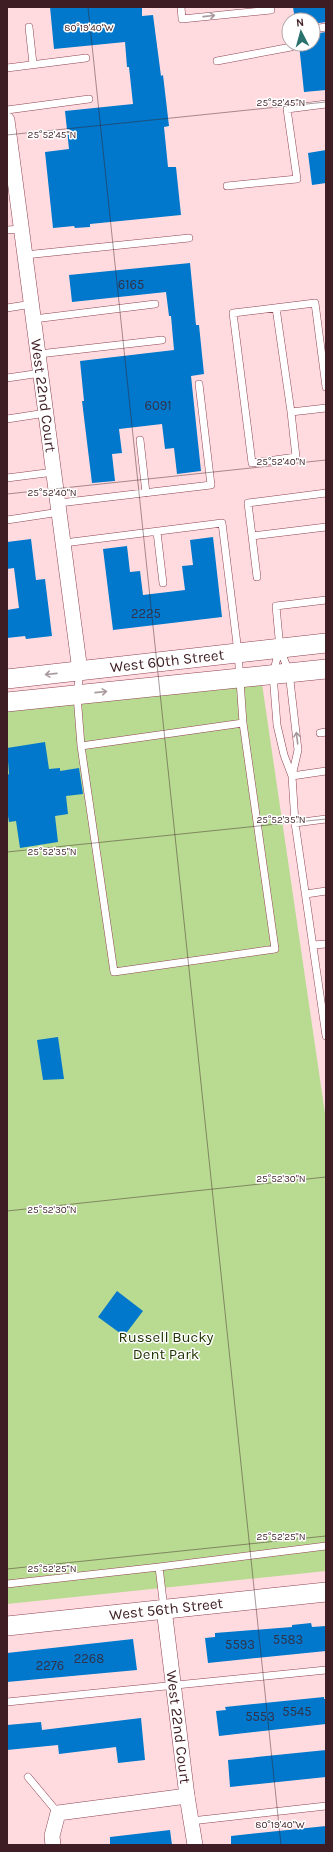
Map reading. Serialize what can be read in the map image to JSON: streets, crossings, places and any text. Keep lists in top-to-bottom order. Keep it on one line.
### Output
{"streets":{"street":["West 22nd Court","West 60th Street","West 56th Street"]},"crossings":[["West 22nd Court","West 60th Street"],["West 22nd Court","West 56th Street"]],"parks":["Russell Bucky Dent Park"],"house_numbers":["6165","6091","2225","5583","5593","2268","2276","5545","5553"],"north":"top","coordinates":["80°19'40\"W","25°52'45\"N","25°52'40\"N","25°52'35\"N","25°52'30\"N","25°52'25\"N"]}
